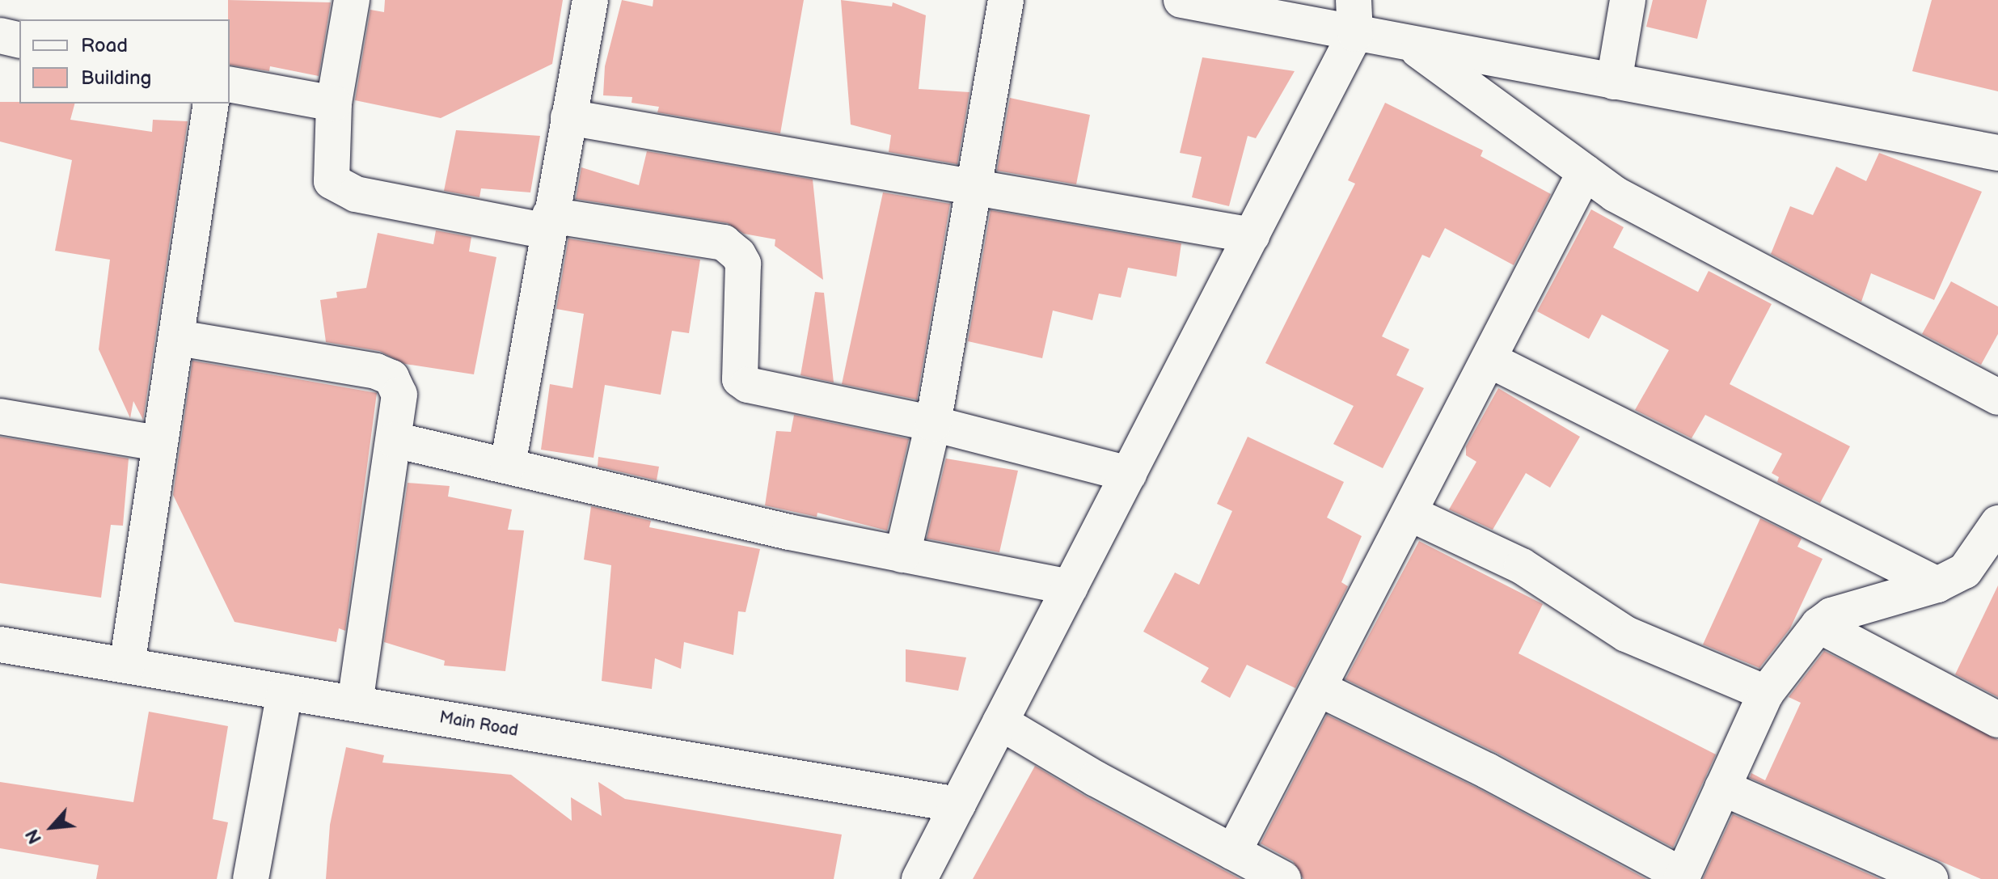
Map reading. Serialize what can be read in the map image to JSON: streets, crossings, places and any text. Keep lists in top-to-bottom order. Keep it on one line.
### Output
{"streets":{"street":["Main Road"]},"legend":["Road","Building"],"north":"bottom left"}
